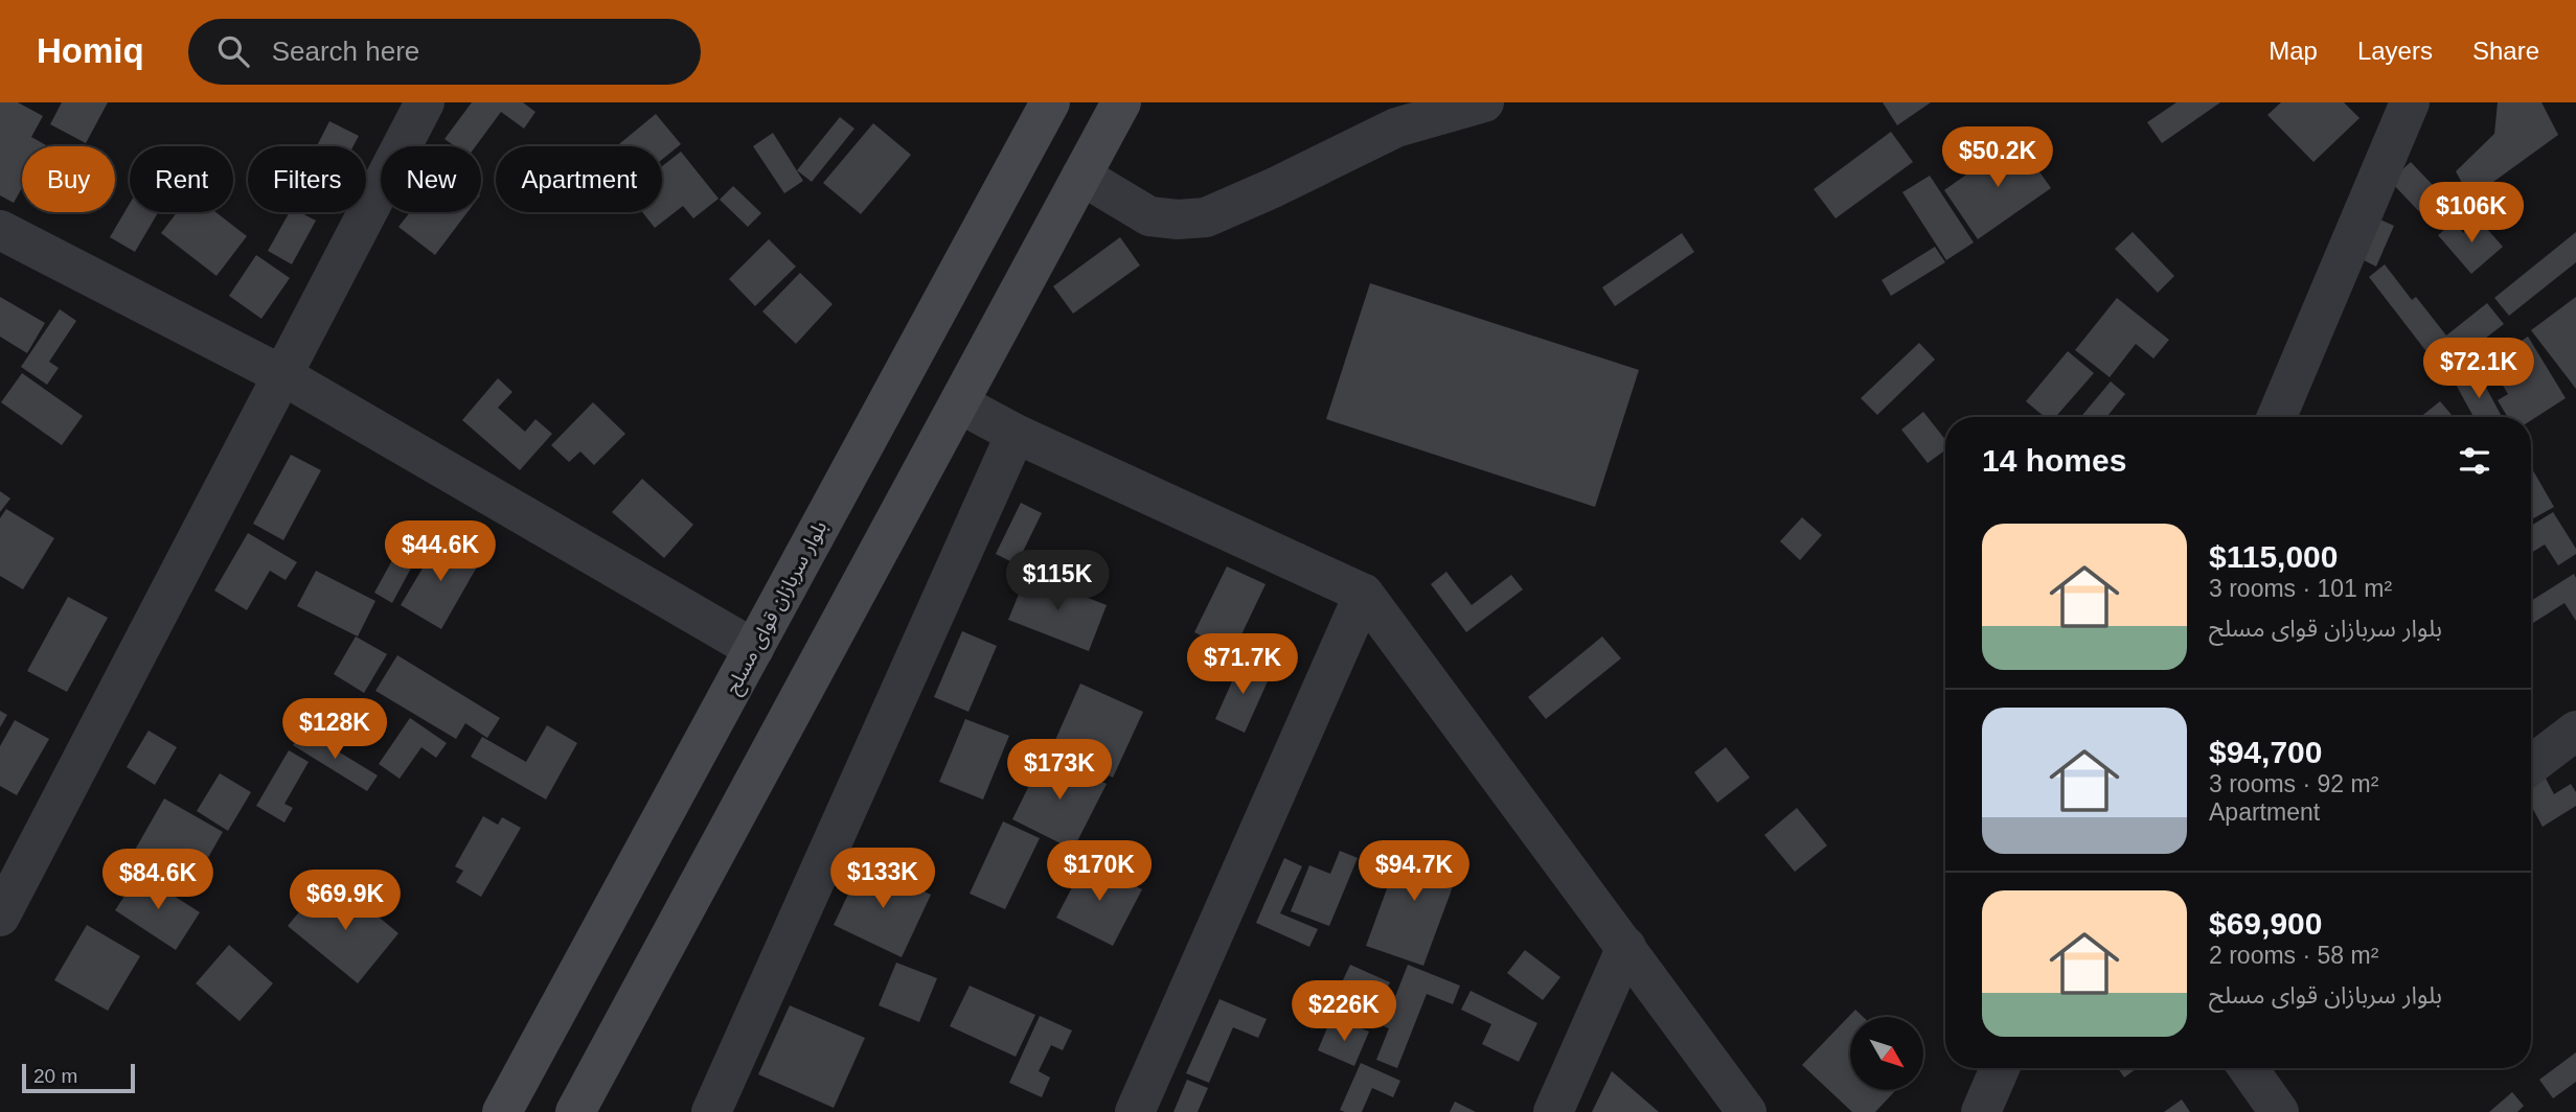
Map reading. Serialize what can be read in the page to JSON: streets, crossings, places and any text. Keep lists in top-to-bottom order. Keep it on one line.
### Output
{"streets":{"main road":["بلوار سربازان قوای مسلح"]},"scale_bar":"20 m","north":"bottom right","page":{"header":"Homiq","search":"Search here","nav":["Map","Layers","Share"],"price":["$50.2K","$106K","$72.1K","$44.6K","$115K","$71.7K","$128K","$173K","$170K","$94.7K","$133K","$84.6K","$69.9K","$226K"],"chip":["Buy","Rent","Filters","New","Apartment"],"heading":"14 homes","list":[{"name":"$115,000","note":"3 rooms · 101 m² · بلوار سربازان قوای مسلح"},{"name":"$94,700","note":"3 rooms · 92 m² · Apartment"},{"name":"$69,900","note":"2 rooms · 58 m² · بلوار سربازان قوای مسلح"}],"scale":"20 m"}}
